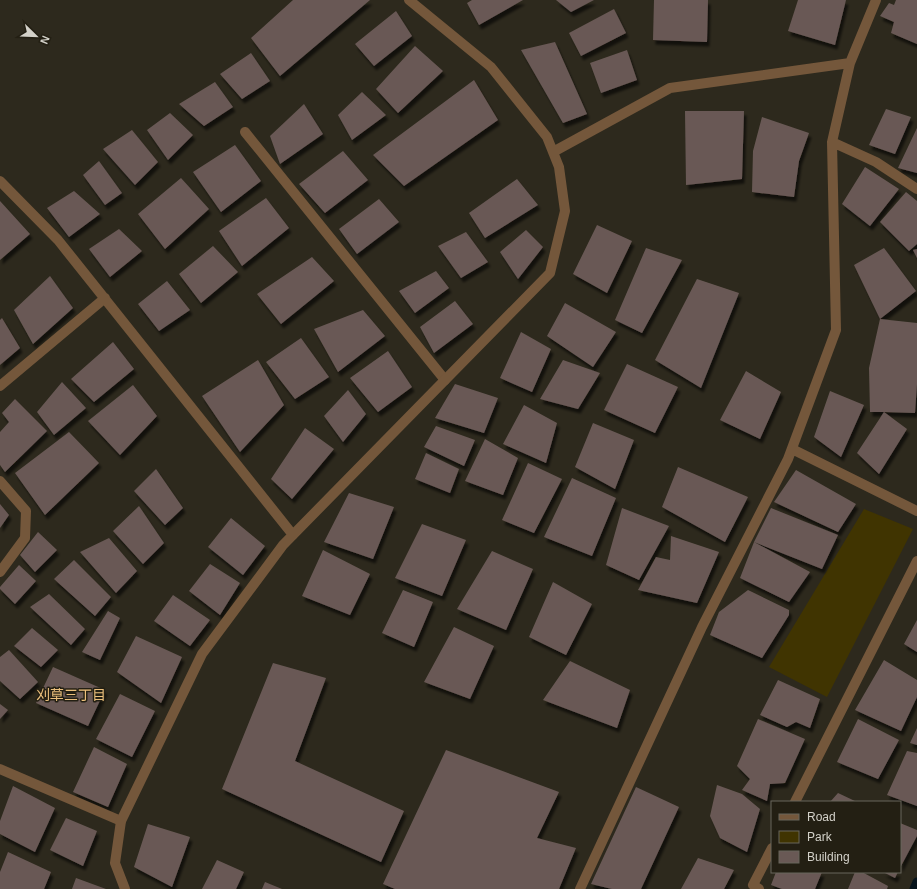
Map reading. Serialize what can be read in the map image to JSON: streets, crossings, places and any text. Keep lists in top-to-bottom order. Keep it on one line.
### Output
{"districts":["刈草三丁目"],"legend":["Road","Park","Building"],"north":"bottom right"}
